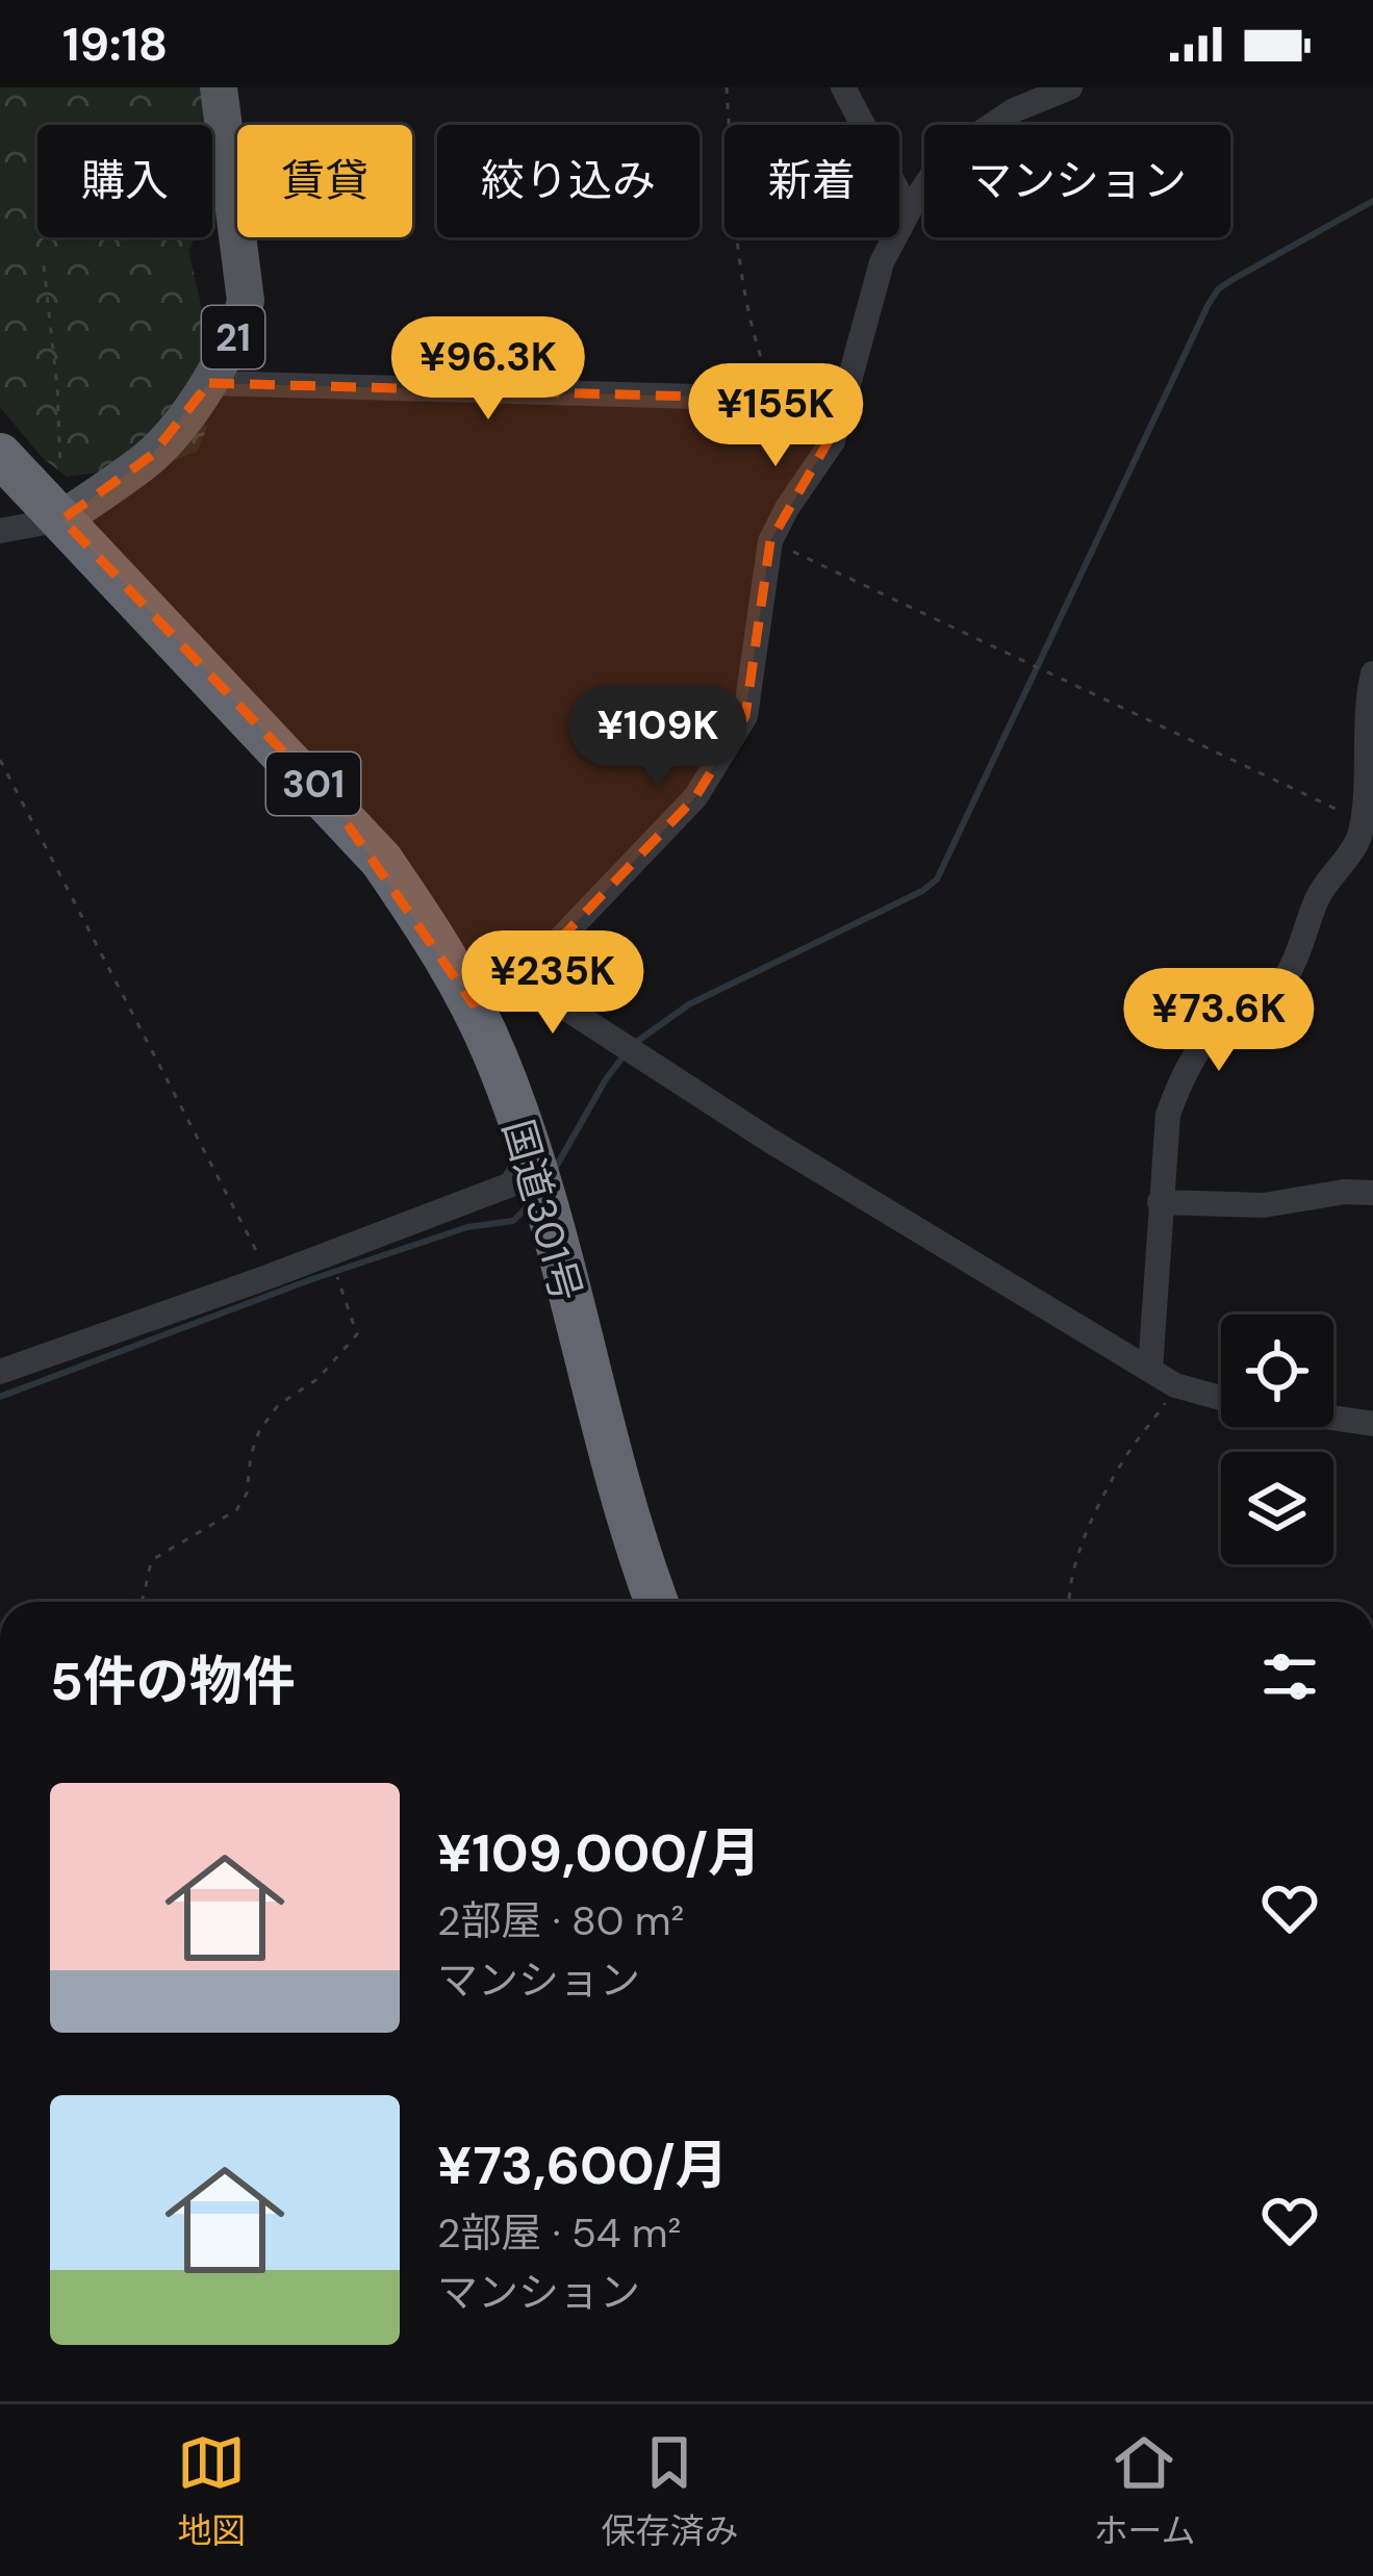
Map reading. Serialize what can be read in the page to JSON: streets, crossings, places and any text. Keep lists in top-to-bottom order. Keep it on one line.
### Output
{"streets":{"highway":["301","国道301号"],"main road":["21"]},"crossings":[["21","国道301号"]],"page":{"status":"19:18","chip":["購入","賃貸","絞り込み","新着","マンション"],"price":["¥96.3K","¥155K","¥109K","¥235K","¥73.6K"],"heading":"5件の物件","list":[{"name":"¥109,000/月","note":"2部屋 · 80 m² · マンション"},{"name":"¥73,600/月","note":"2部屋 · 54 m² · マンション"}],"tabs":["地図","保存済み","ホーム"]}}
